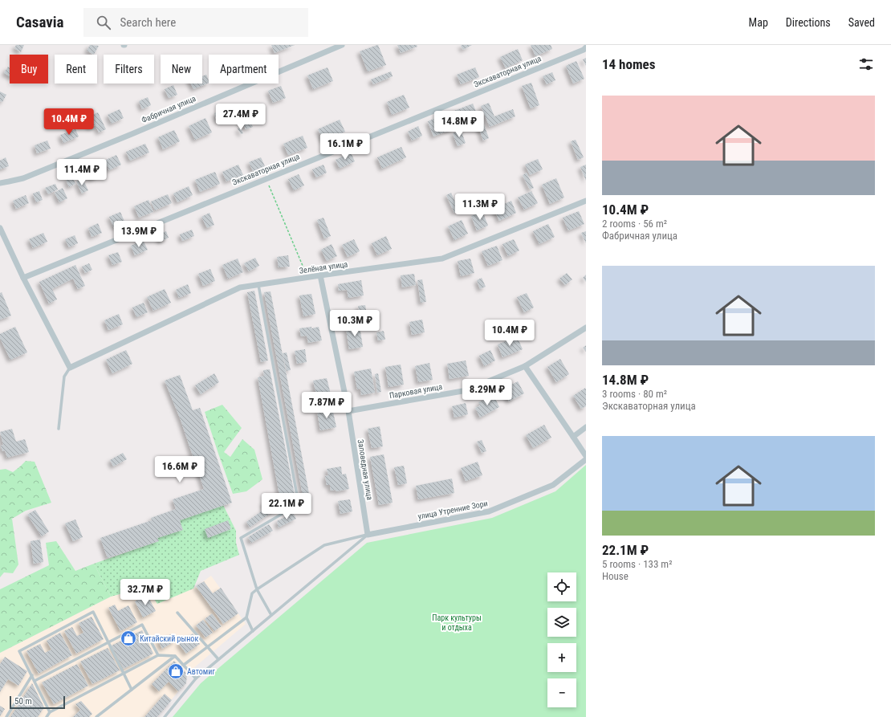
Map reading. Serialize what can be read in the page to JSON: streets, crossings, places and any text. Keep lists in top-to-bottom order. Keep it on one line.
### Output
{"streets":{"street":["Экскаваторная улица","Фабричная улица","Зелёная улица","Парковая улица","Заповедная улица","улица Утренние Зори"]},"crossings":[["Зелёная улица","Заповедная улица"],["Парковая улица","Заповедная улица"],["Заповедная улица","улица Утренние Зори"]],"parks":["Парк культуры и отдыха"],"places":{"shop":["Китайский рынок","Автомиг"]},"scale_bar":"50 m","page":{"header":"Casavia","search":"Search here","nav":["Map","Directions","Saved"],"heading":"14 homes","chip":["Buy","Rent","Filters","New","Apartment"],"list":[{"name":"10.4M ₽","note":"2 rooms · 56 m² · Фабричная улица"},{"name":"14.8M ₽","note":"3 rooms · 80 m² · Экскаваторная улица"},{"name":"22.1M ₽","note":"5 rooms · 133 m² · House"}],"price":["27.4M ₽","10.4M ₽","14.8M ₽","16.1M ₽","11.4M ₽","11.3M ₽","13.9M ₽","10.3M ₽","10.4M ₽","8.29M ₽","7.87M ₽","16.6M ₽","22.1M ₽","32.7M ₽"],"map_buttons":["+","−"],"scale":"50 m"}}
